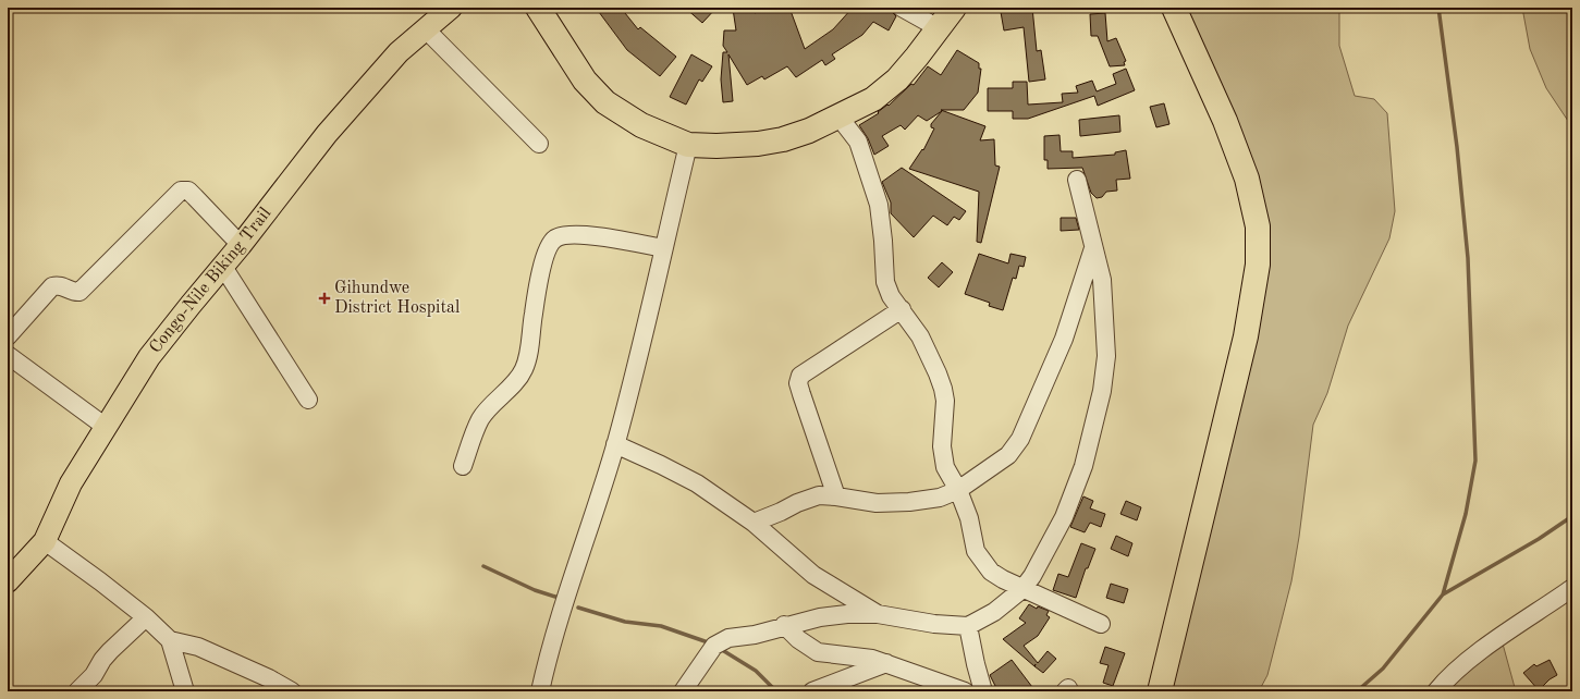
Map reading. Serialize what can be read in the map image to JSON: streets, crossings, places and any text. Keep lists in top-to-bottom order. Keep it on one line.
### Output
{"streets":{"main road":["Congo-Nile Biking Trail"]},"places":{"health":["Gihundwe District Hospital"]}}
